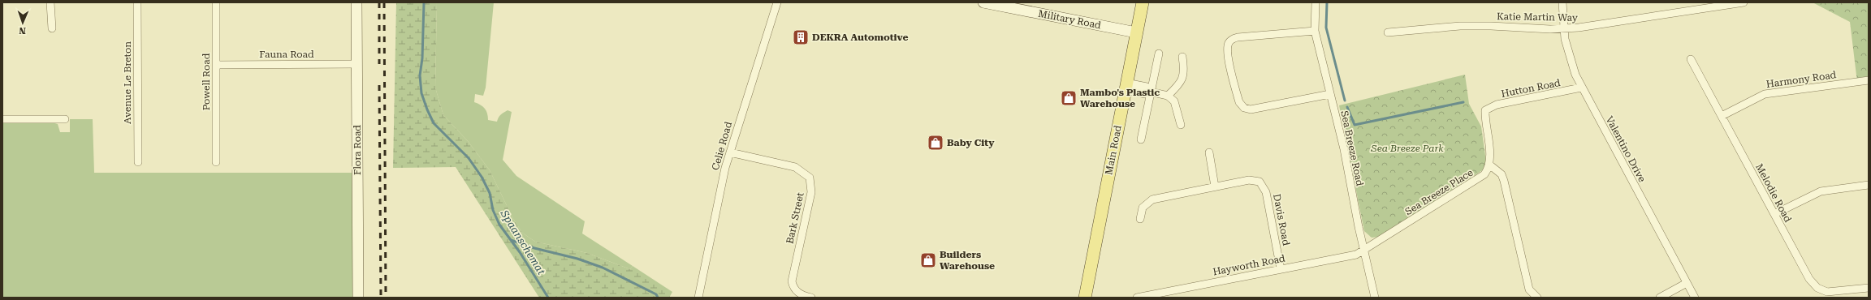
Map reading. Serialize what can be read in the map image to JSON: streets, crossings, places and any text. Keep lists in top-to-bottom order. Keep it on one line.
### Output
{"streets":{"main road":["Main Road"],"street":["Katie Martin Way","Military Road","Fauna Road","Harmony Road","Powell Road","Avenue Le Breton","Hutton Road","Celie Road","Sea Breeze Road","Valentino Drive","Flora Road","Sea Breeze Place","Melodie Road","Bark Street","Davis Road","Hayworth Road"]},"crossings":[["Katie Martin Way","Valentino Drive"],["Military Road","Main Road"],["Fauna Road","Powell Road"],["Fauna Road","Flora Road"],["Harmony Road","Melodie Road"],["Hutton Road","Valentino Drive"],["Hutton Road","Sea Breeze Place"],["Celie Road","Bark Street"],["Sea Breeze Road","Sea Breeze Place"],["Sea Breeze Road","Hayworth Road"],["Sea Breeze Place","Hayworth Road"],["Davis Road","Hayworth Road"]],"water":["Spaanschemat"],"parks":["Sea Breeze Park"],"places":{"building":["DEKRA Automotive"],"shop":["Mambo's Plastic Warehouse","Baby City","Builders Warehouse"]},"north":"bottom"}
